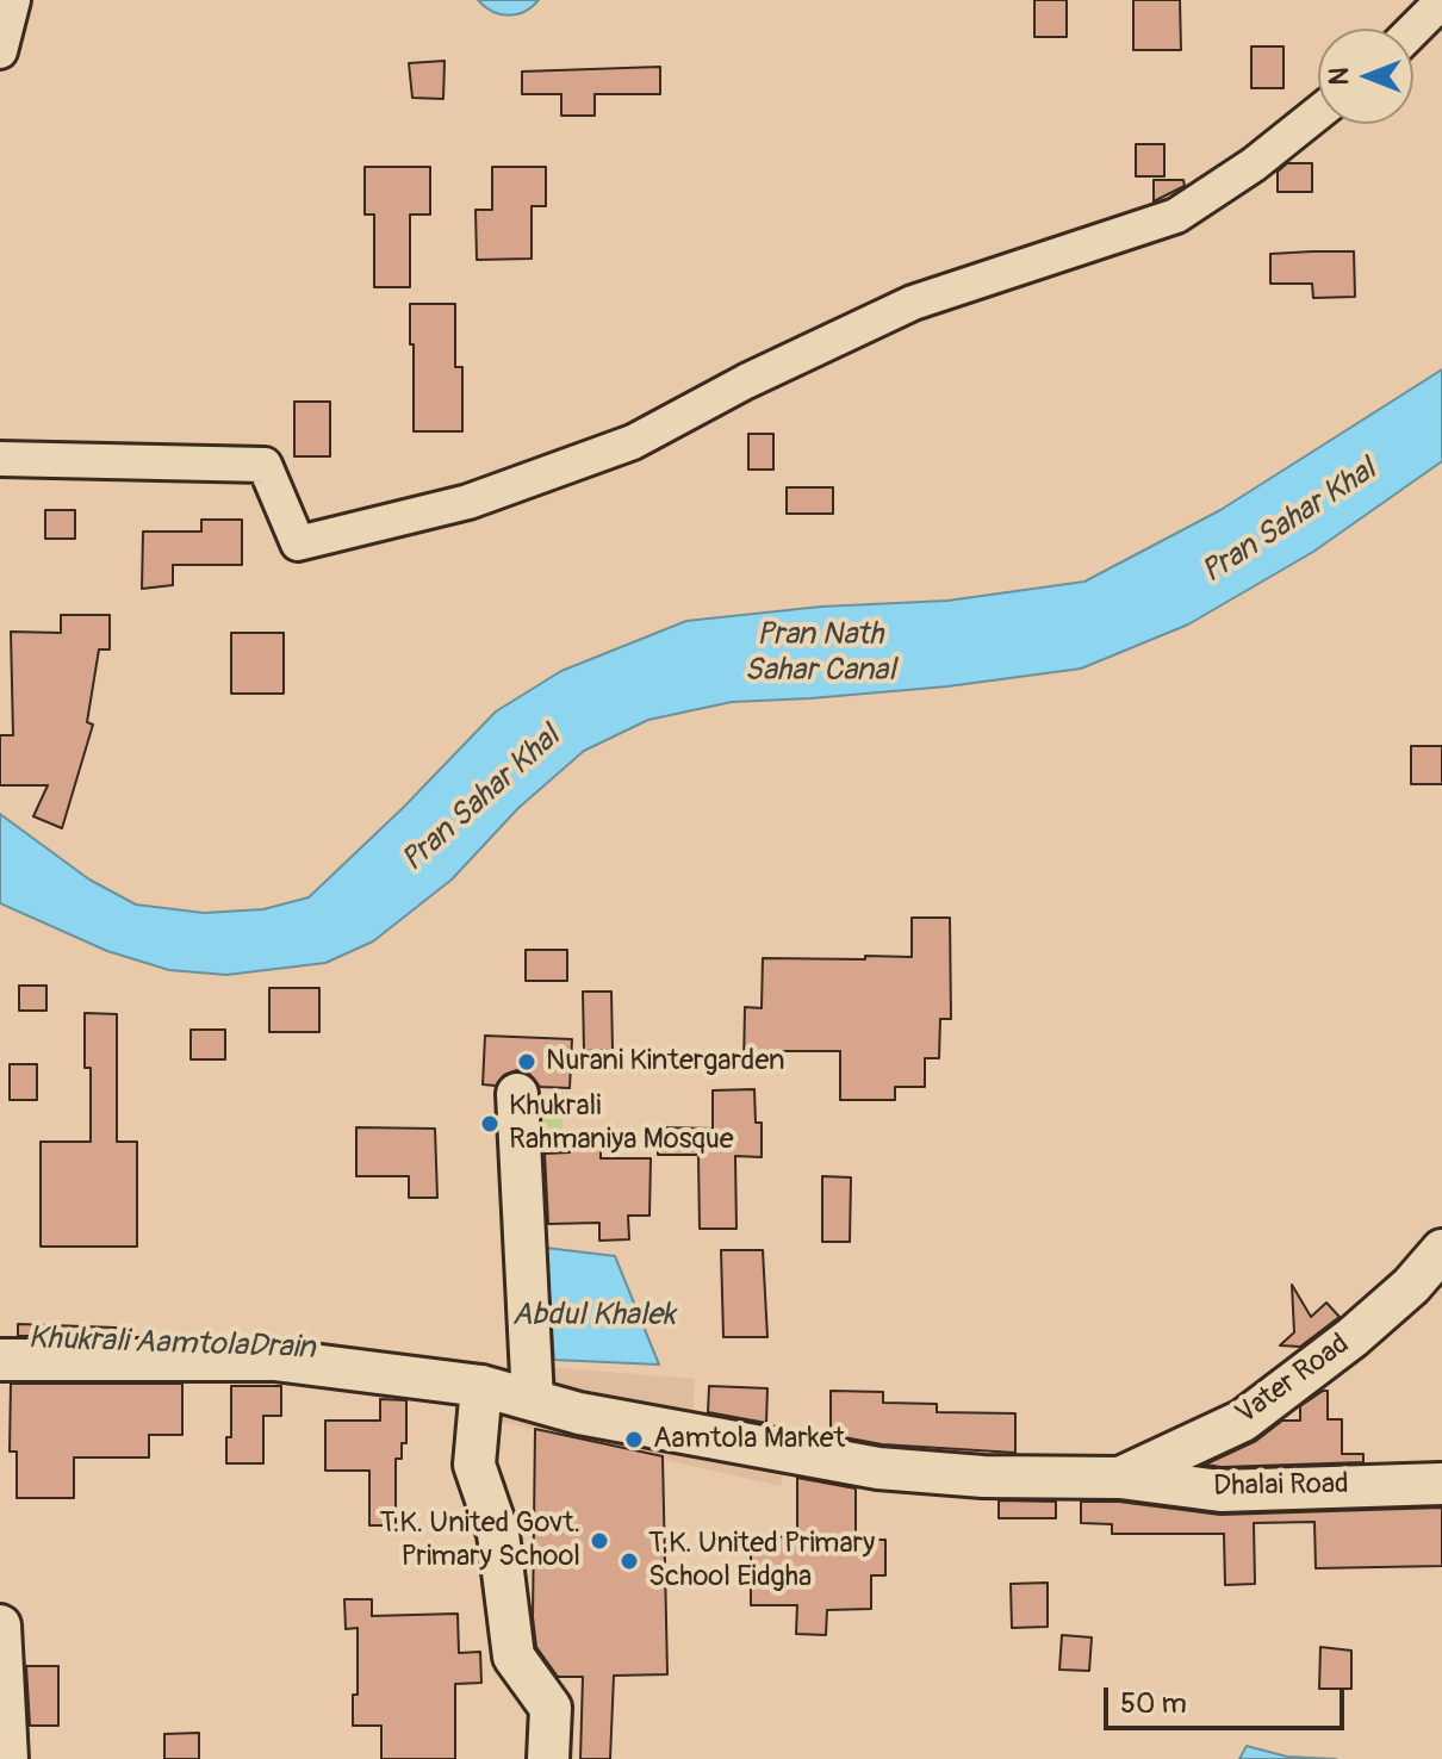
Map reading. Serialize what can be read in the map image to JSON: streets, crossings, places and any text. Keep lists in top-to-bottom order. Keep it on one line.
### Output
{"streets":{"street":["Vater Road","Dhalai Road"]},"crossings":[["Vater Road","Dhalai Road"]],"water":["Pran Sahar Khal","Pran Nath Sahar Canal","Abdul Khalek","Khukrali AamtolaDrain"],"places":["Nurani Kintergarden","Khukrali Rahmaniya Mosque","Aamtola Market","T.K. United Govt. Primary School","T.K. United Primary School Eidgha"],"scale_bar":"50 m","north":"left"}
